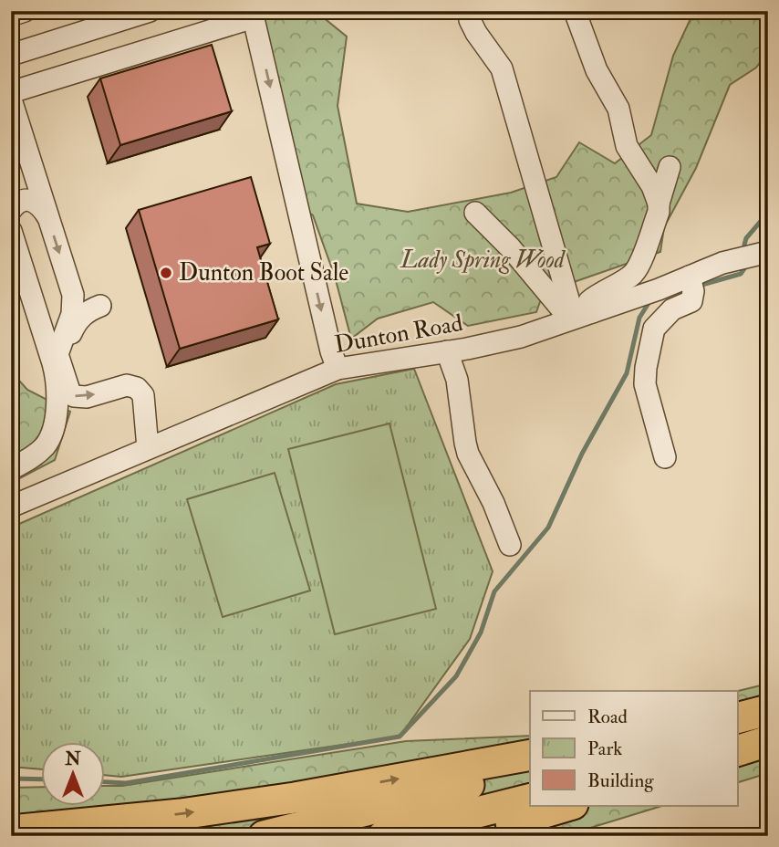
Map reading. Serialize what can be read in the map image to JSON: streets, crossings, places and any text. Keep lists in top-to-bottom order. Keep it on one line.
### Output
{"streets":{"street":["Dunton Road"]},"parks":["Lady Spring Wood"],"places":["Dunton Boot Sale"],"legend":["Road","Park","Building"],"north":"top"}
